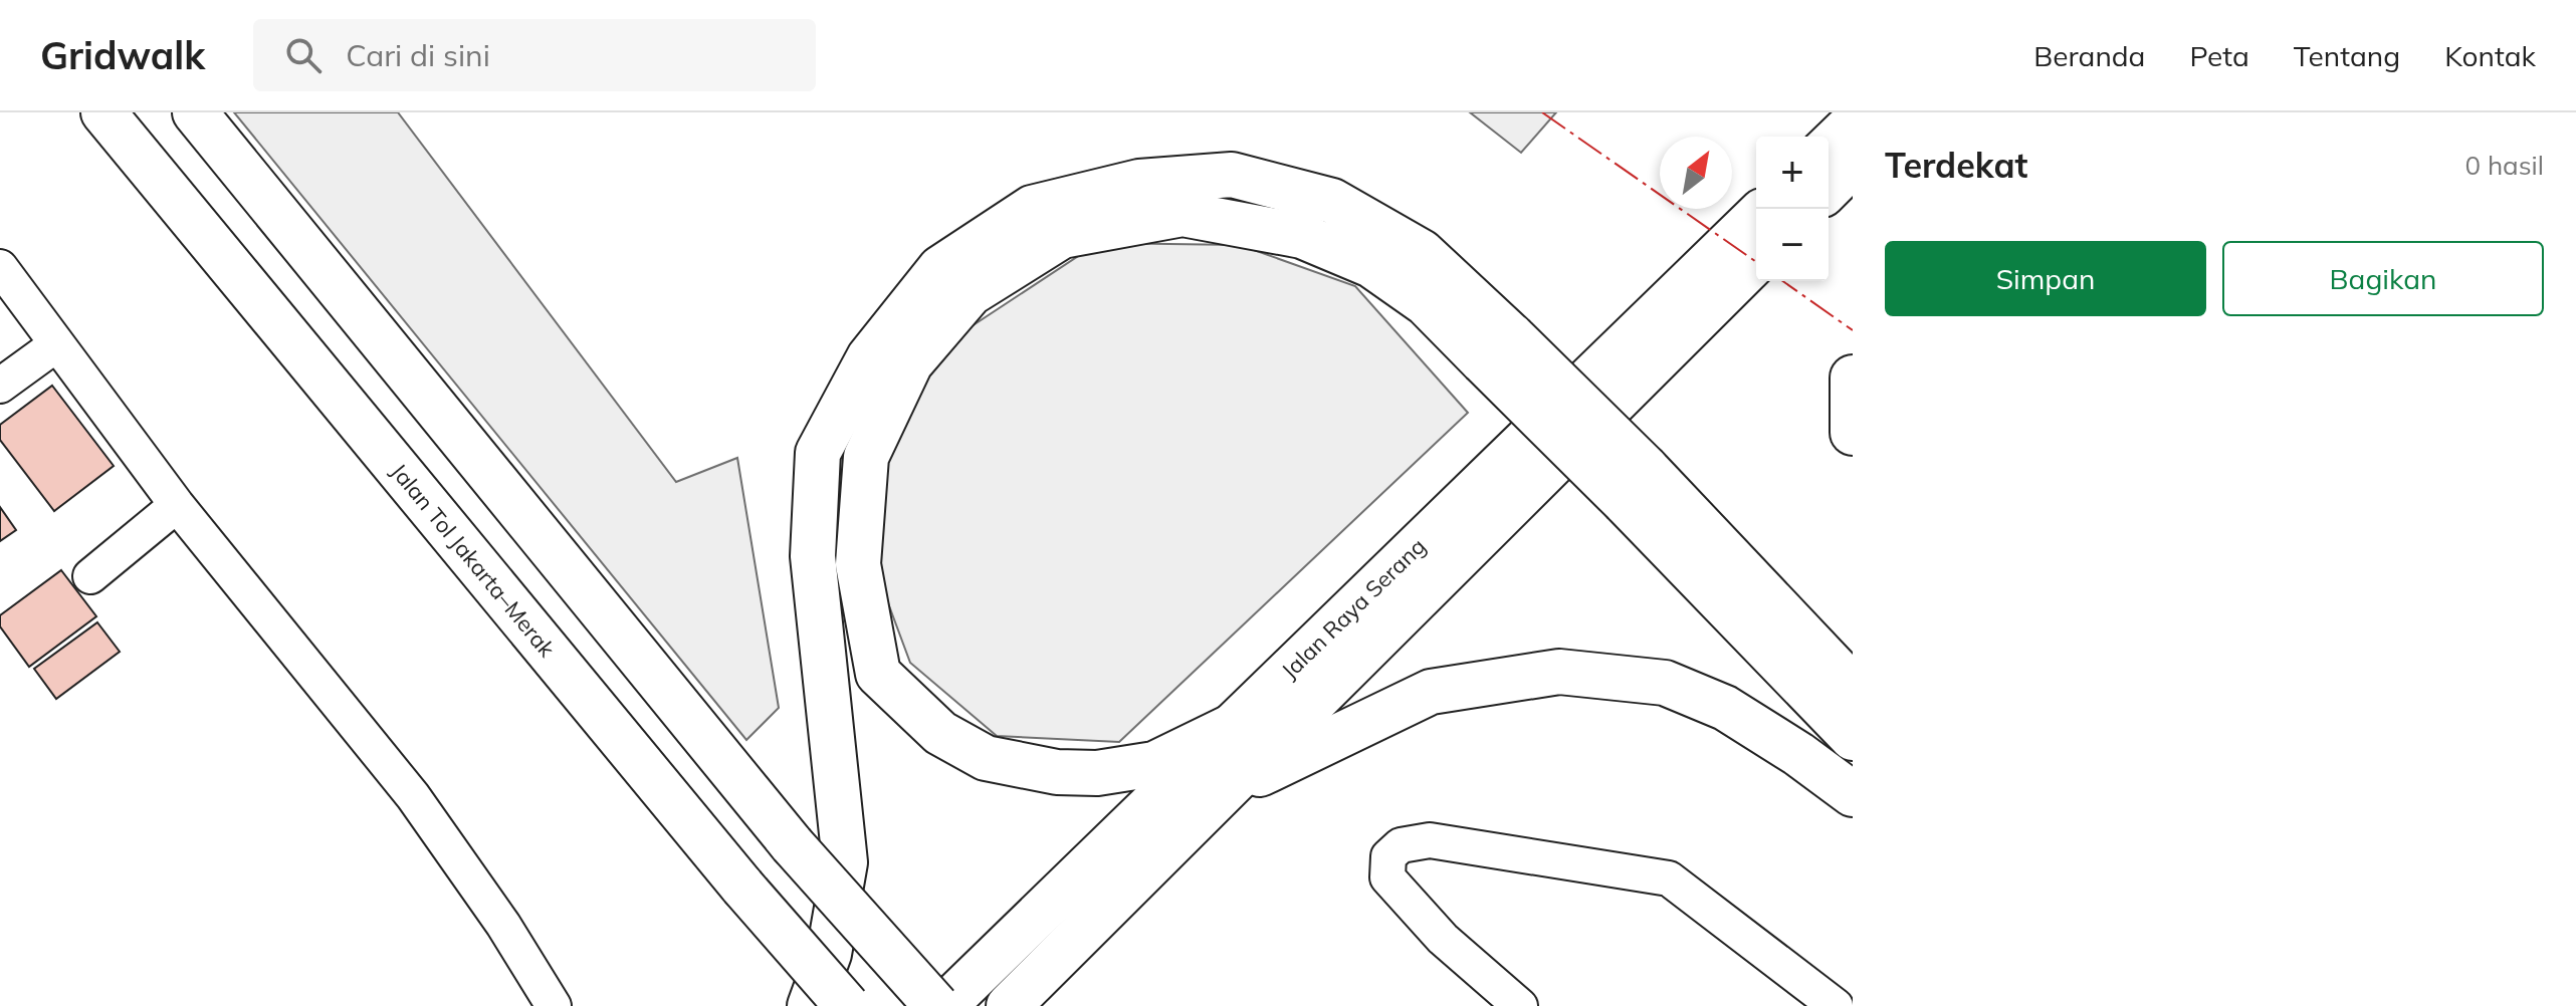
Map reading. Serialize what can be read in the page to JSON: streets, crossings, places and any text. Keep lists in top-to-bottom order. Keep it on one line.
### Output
{"streets":{"highway":["Jalan Tol Jakarta–Merak","Jalan Raya Serang"]},"north":"top right","page":{"header":"Gridwalk","search":"Cari di sini","nav":["Beranda","Peta","Tentang","Kontak"],"heading":["Terdekat","0 hasil"],"map_buttons":["+","−"],"buttons":["Simpan","Bagikan"]}}
